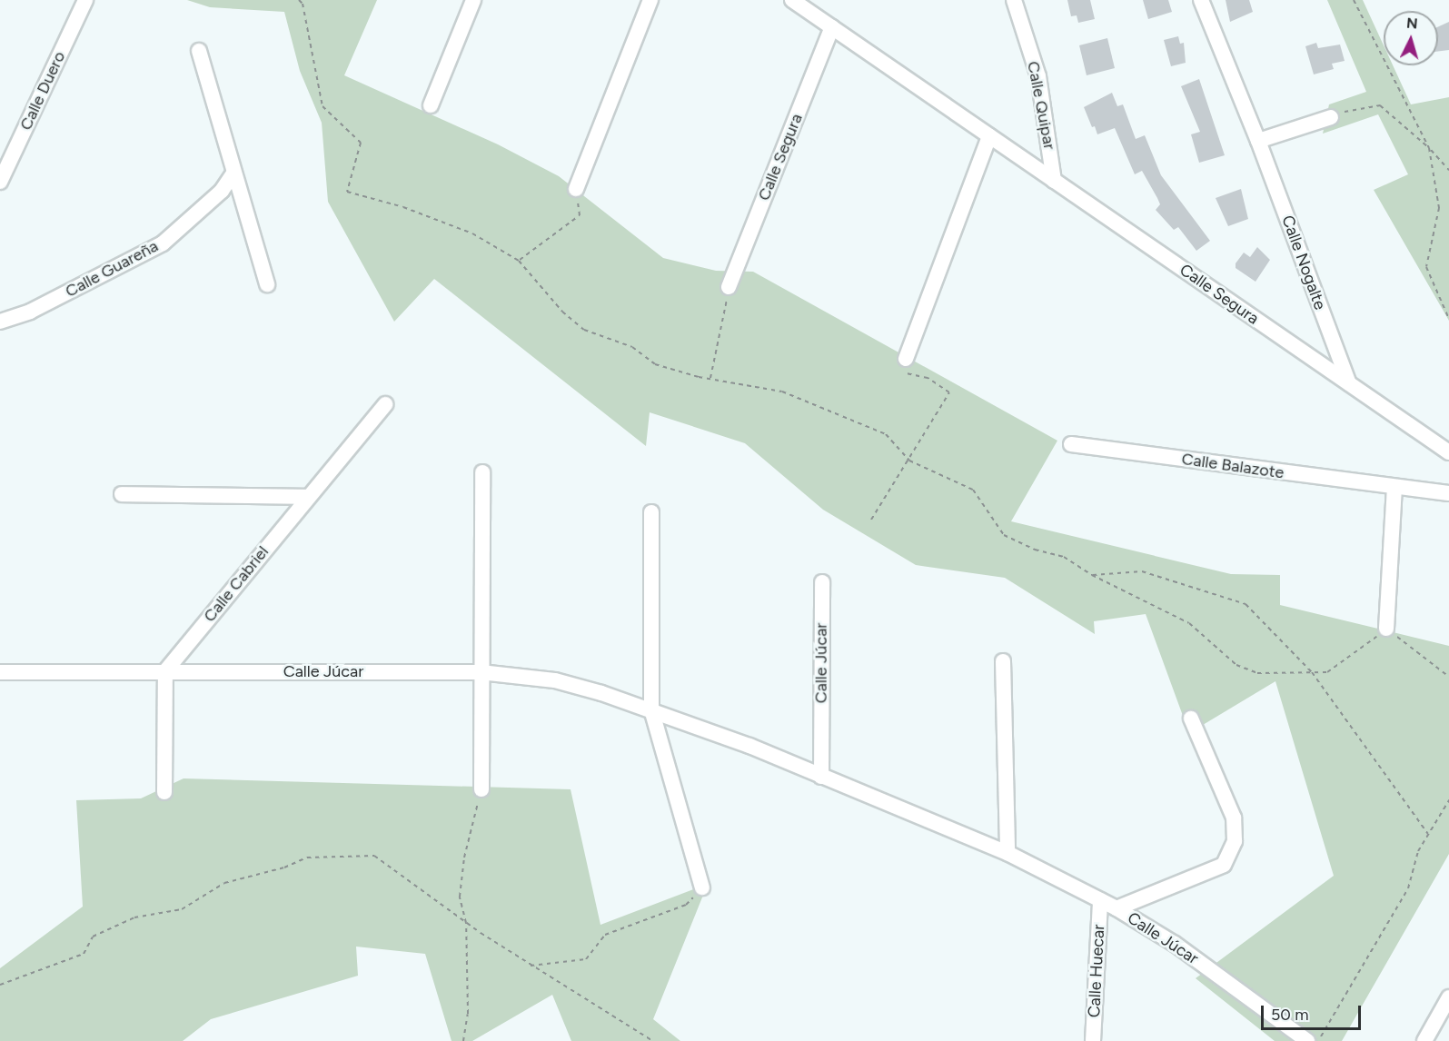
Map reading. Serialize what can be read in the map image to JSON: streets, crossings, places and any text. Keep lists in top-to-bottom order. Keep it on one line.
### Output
{"streets":{"street":["Calle Duero","Calle Quipar","Calle Segura","Calle Nogalte","Calle Guareña","Calle Balazote","Calle Cabriel","Calle Júcar","Calle Huecar"]},"crossings":[["Calle Quipar","Calle Segura"],["Calle Segura","Calle Nogalte"],["Calle Cabriel","Calle Júcar"],["Calle Júcar","Calle Huecar"]],"scale_bar":"50 m","north":"top"}
